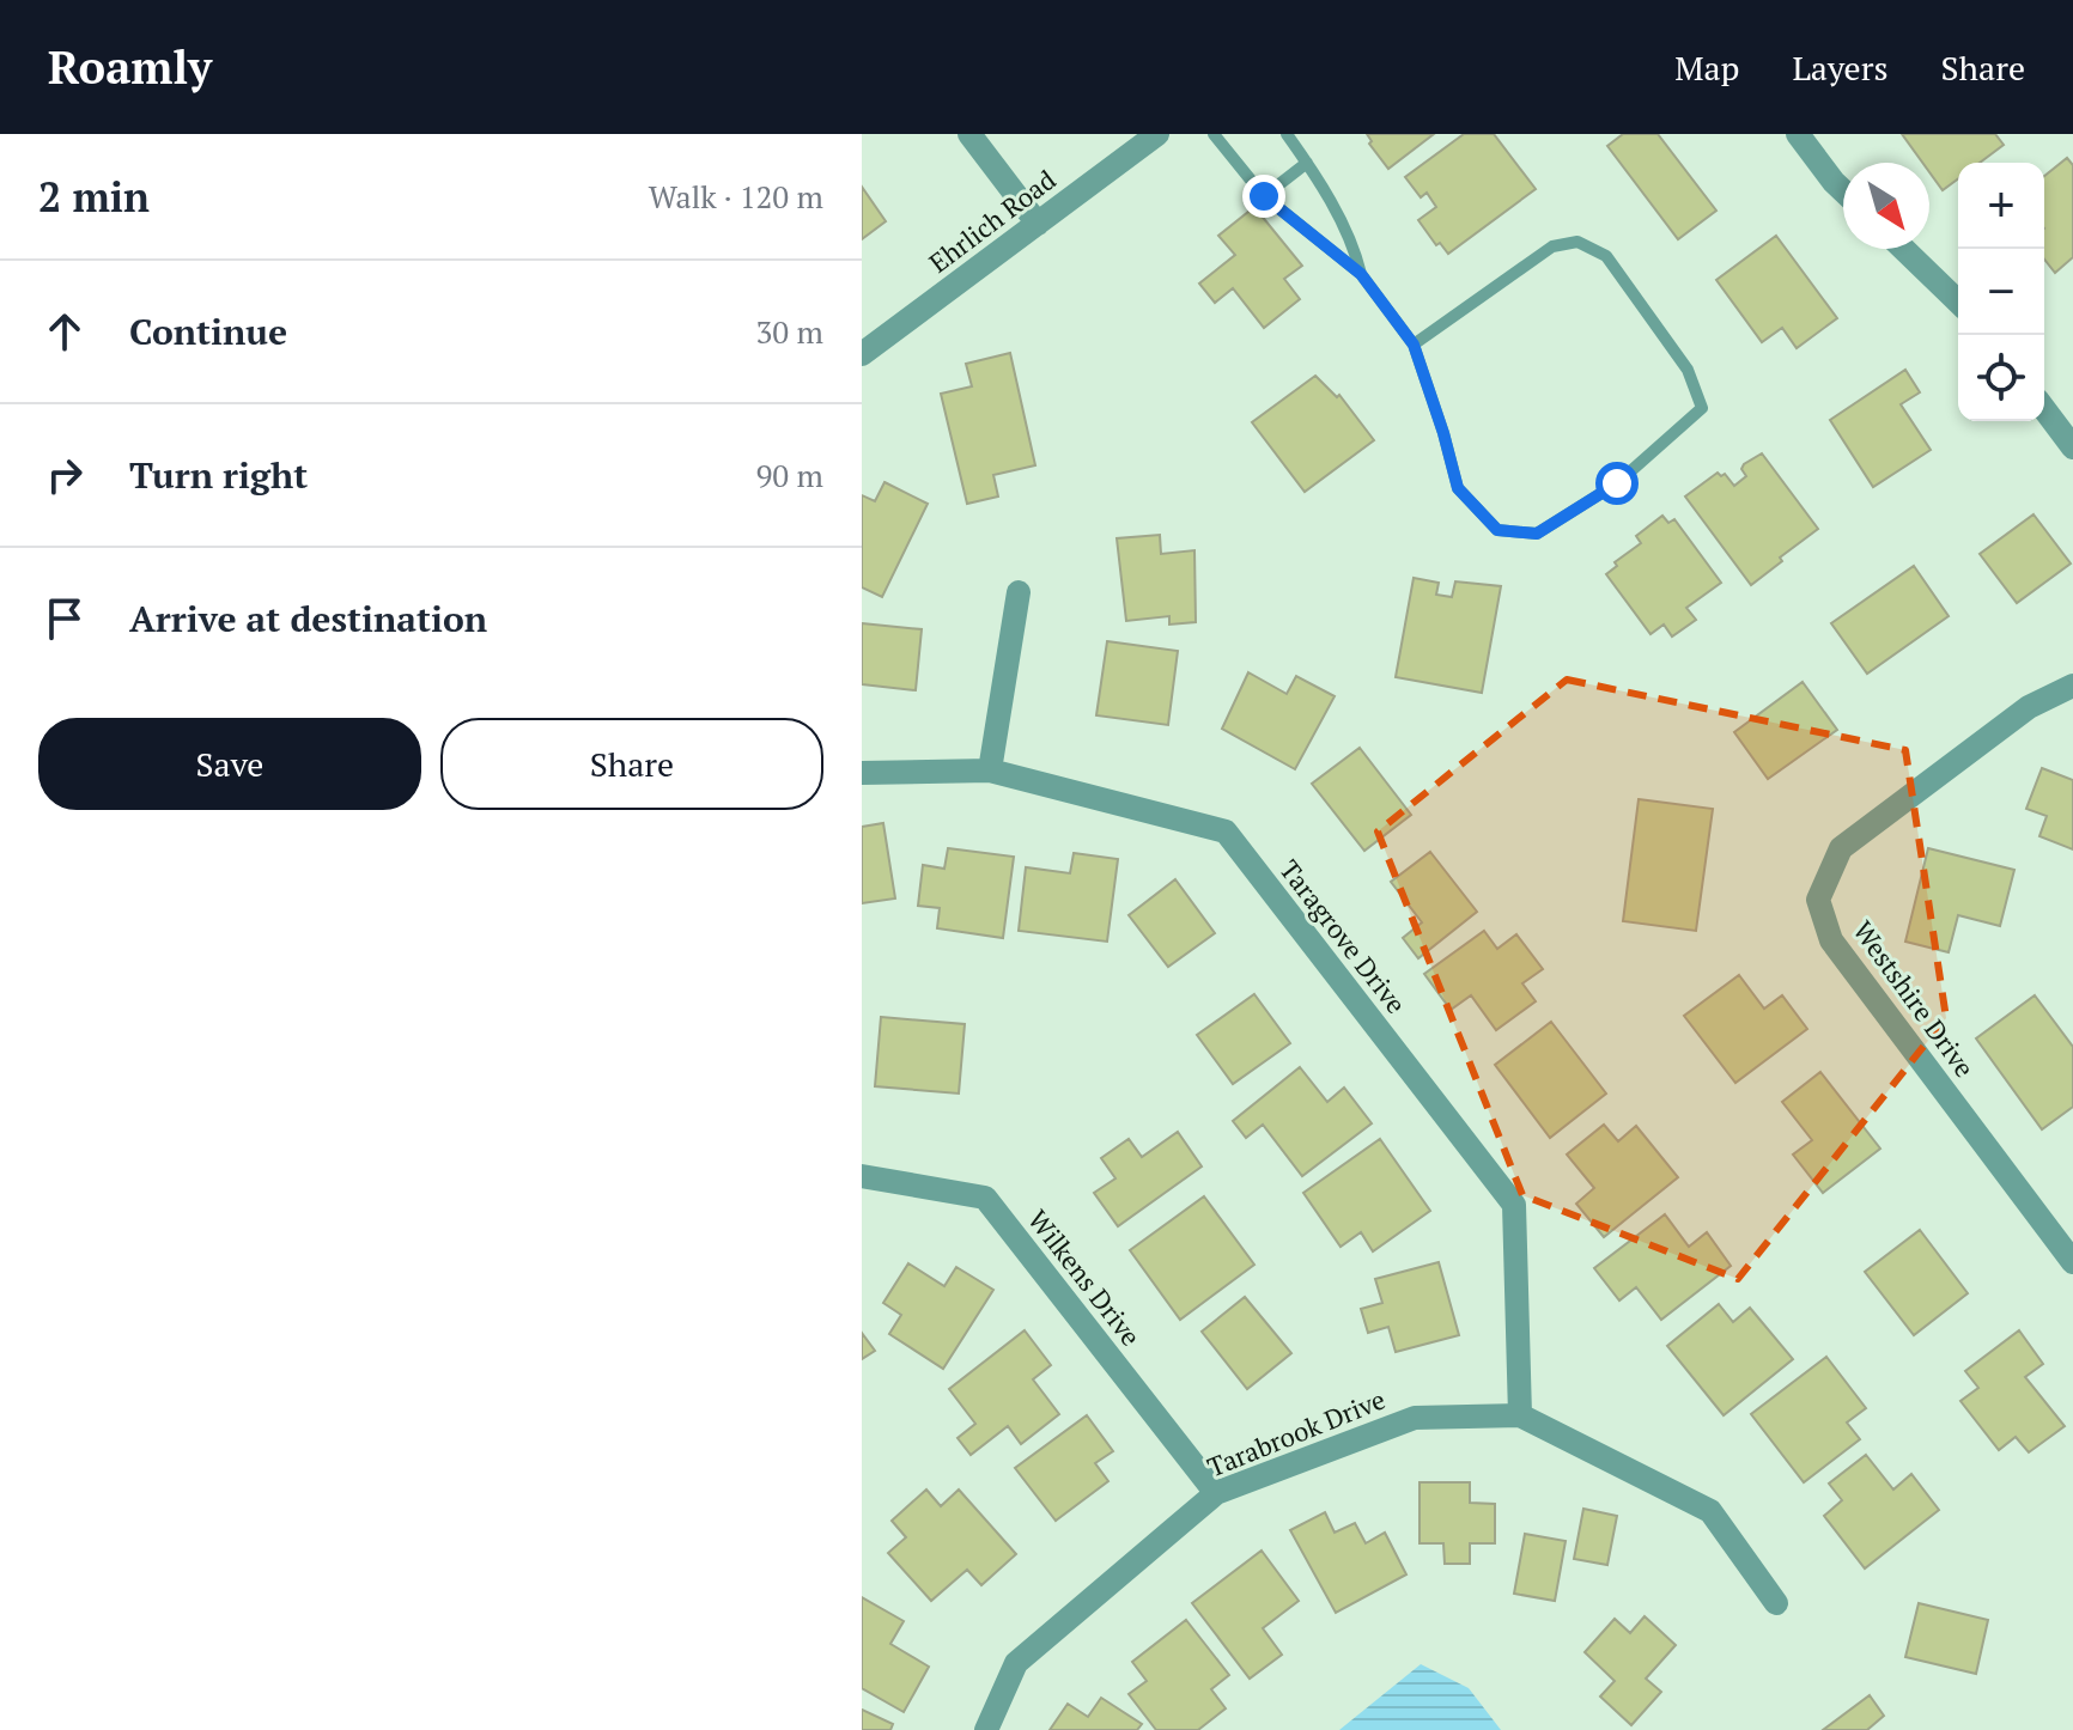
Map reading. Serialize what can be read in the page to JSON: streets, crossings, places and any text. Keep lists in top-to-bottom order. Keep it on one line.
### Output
{"streets":{"street":["Ehrlich Road","Taragrove Drive","Westshire Drive","Wilkens Drive","Tarabrook Drive"]},"crossings":[["Taragrove Drive","Tarabrook Drive"],["Wilkens Drive","Tarabrook Drive"]],"north":"bottom right","page":{"header":"Roamly","nav":["Map","Layers","Share"],"heading":["2 min","Walk · 120 m"],"map_buttons":["+","−"],"list":[["Continue","30 m"],["Turn right","90 m"],"Arrive at destination"],"buttons":["Save","Share"]}}
